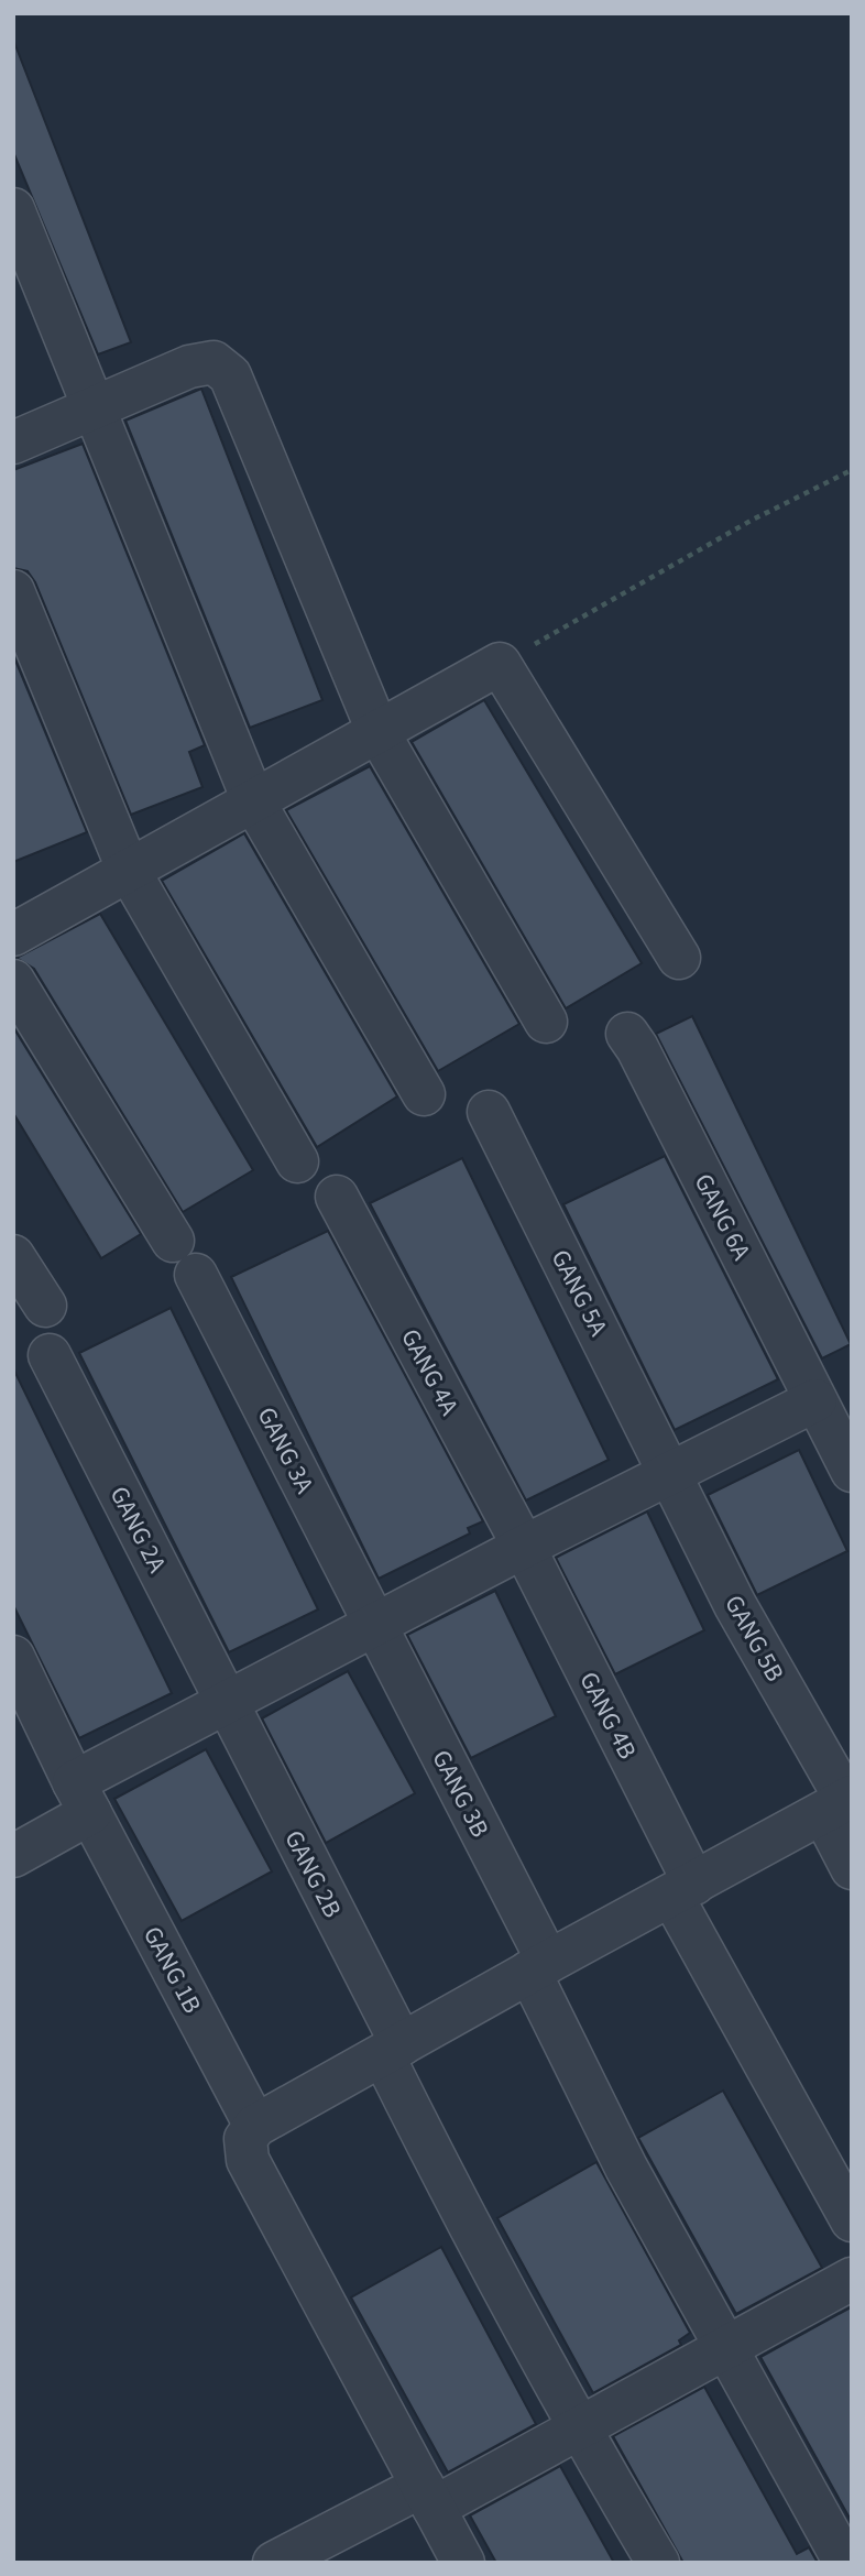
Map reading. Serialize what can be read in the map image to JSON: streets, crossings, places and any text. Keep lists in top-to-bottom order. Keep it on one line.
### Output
{"streets":{"street":["GANG 6A","GANG 5A","GANG 4A","GANG 3A","GANG 2A","GANG 5B","GANG 4B","GANG 3B","GANG 2B","GANG 1B"]},"crossings":[["GANG 5A","GANG 5B"],["GANG 4A","GANG 4B"],["GANG 3A","GANG 3B"],["GANG 2A","GANG 2B"]]}
